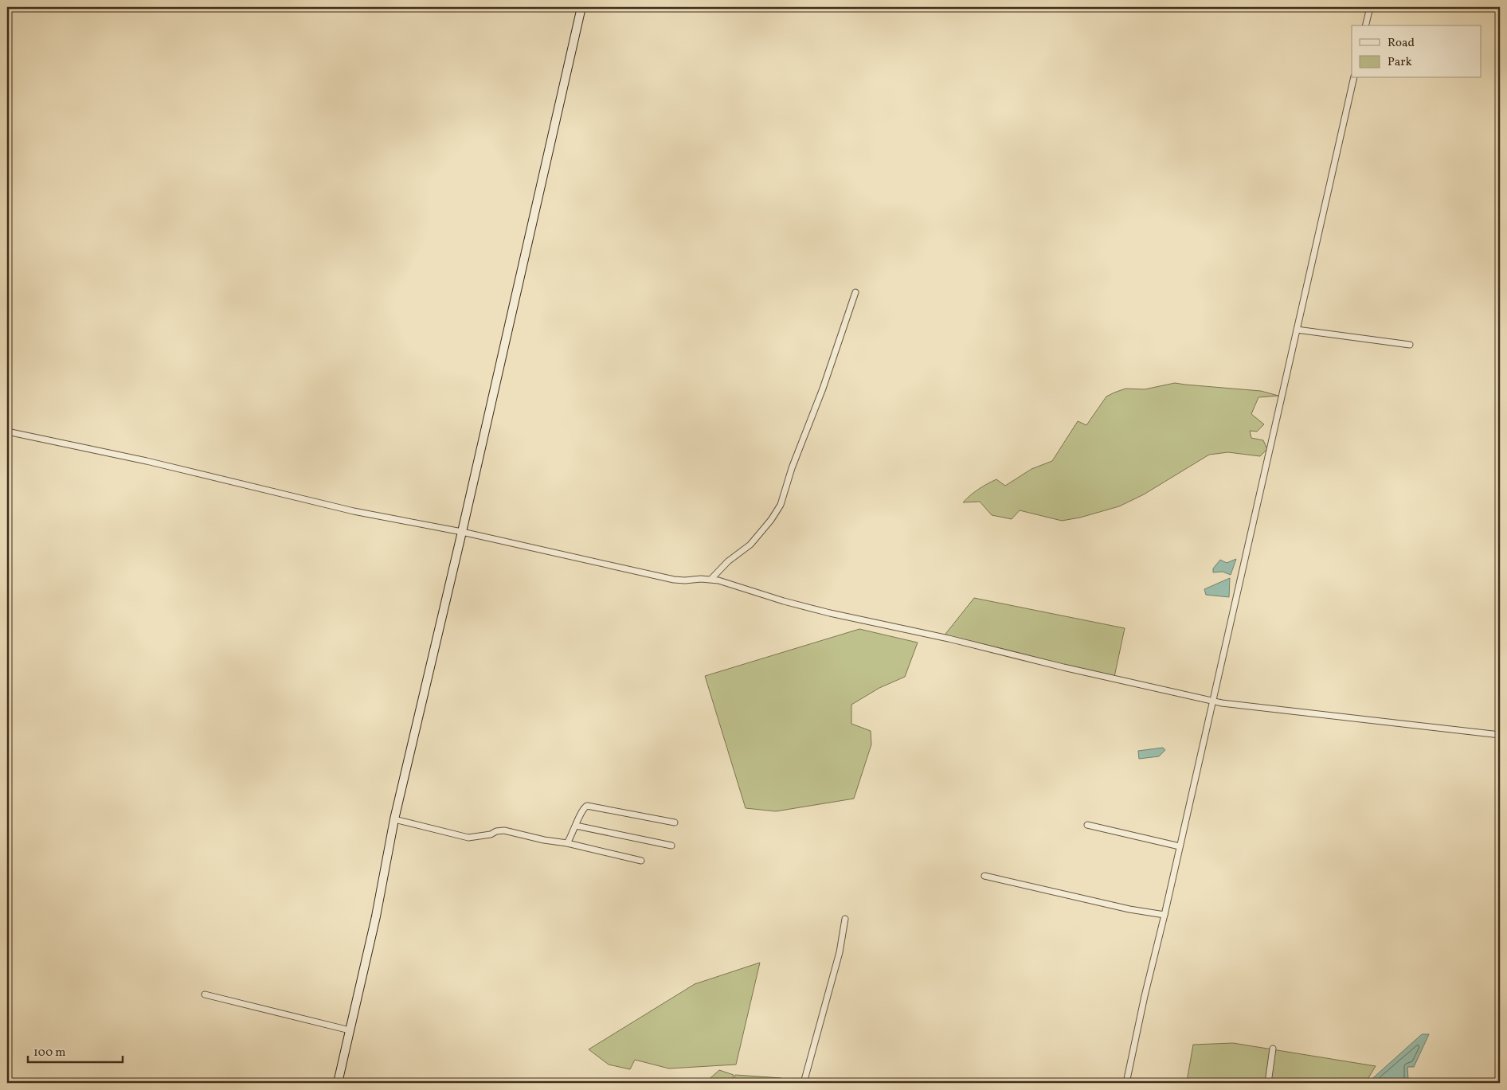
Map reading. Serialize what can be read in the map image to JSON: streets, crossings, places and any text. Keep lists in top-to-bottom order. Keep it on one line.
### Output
{"legend":["Road","Park"],"scale_bar":"100 m"}
